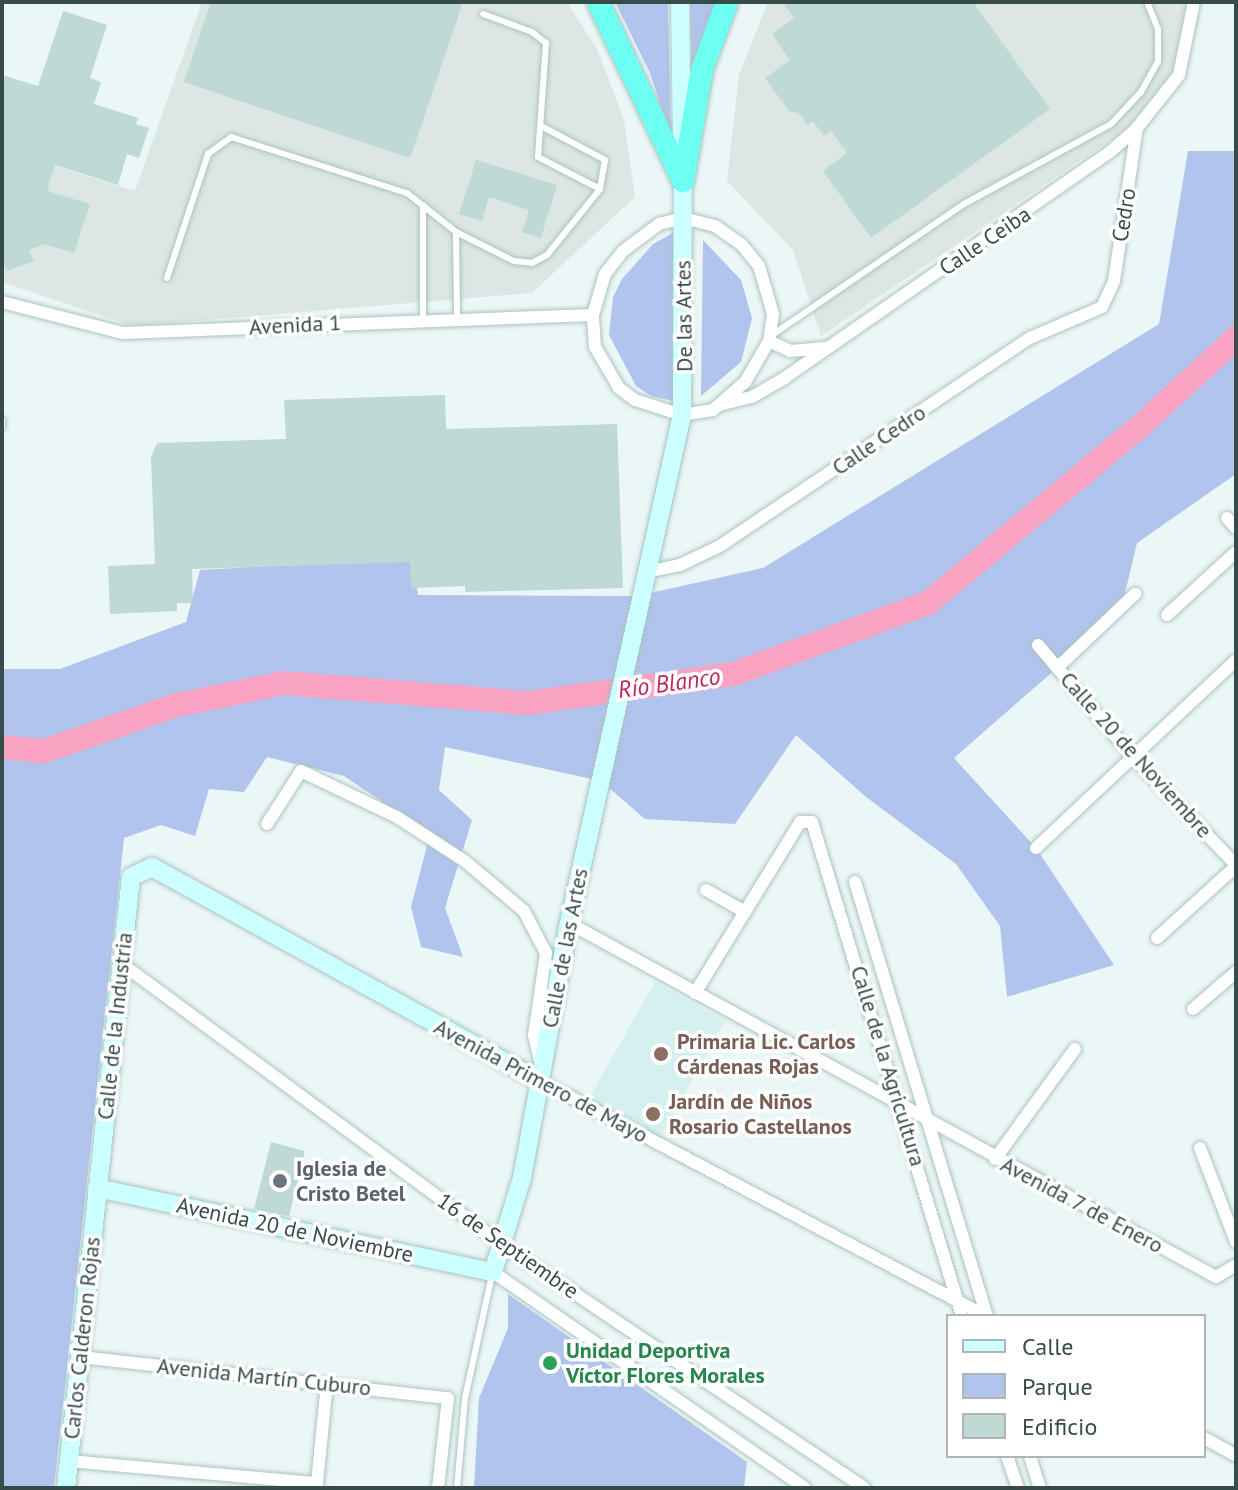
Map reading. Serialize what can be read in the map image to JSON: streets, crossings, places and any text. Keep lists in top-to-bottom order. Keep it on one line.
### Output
{"streets":{"street":["Cedro","Calle Ceiba","De las Artes","Avenida 1","Calle Cedro","Calle 20 de Noviembre","Calle de las Artes","Calle de la Industria","Calle de la Agricultura","Avenida Primero de Mayo","Avenida 7 de Enero","Avenida 20 de Noviembre","16 de Septiembre","Carlos Calderon Rojas","Avenida Martín Cuburo"]},"crossings":[["Cedro","Calle Ceiba"],["Cedro","Calle Cedro"],["Calle Ceiba","De las Artes"],["De las Artes","Calle Cedro"],["De las Artes","Calle de las Artes"],["Calle de las Artes","Avenida Primero de Mayo"],["Calle de las Artes","Avenida 7 de Enero"],["Calle de las Artes","Avenida 20 de Noviembre"],["Calle de las Artes","16 de Septiembre"],["Calle de la Industria","Avenida Primero de Mayo"],["Calle de la Industria","Avenida 20 de Noviembre"],["Calle de la Industria","16 de Septiembre"],["Calle de la Industria","Carlos Calderon Rojas"],["Calle de la Agricultura","Avenida Primero de Mayo"],["Calle de la Agricultura","Avenida 7 de Enero"],["Avenida 20 de Noviembre","Carlos Calderon Rojas"],["Carlos Calderon Rojas","Avenida Martín Cuburo"]],"water":["Río Blanco"],"places":["Primaria Lic. Carlos Cárdenas Rojas","Jardín de Niños Rosario Castellanos","Iglesia de Cristo Betel","Unidad Deportiva Víctor Flores Morales"],"legend":["Calle","Parque","Edificio"]}
